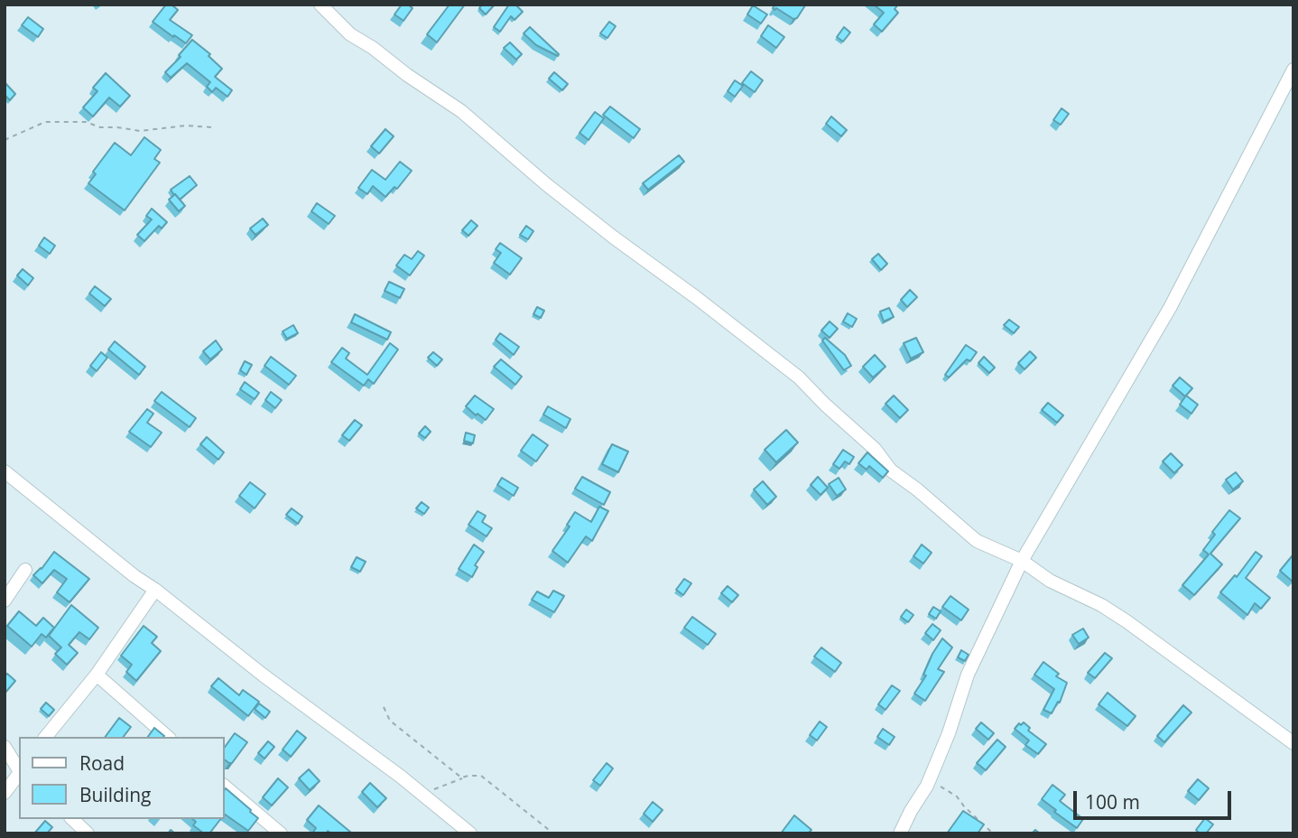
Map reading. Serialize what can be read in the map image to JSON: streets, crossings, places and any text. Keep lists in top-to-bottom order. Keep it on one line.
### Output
{"legend":["Road","Building"],"scale_bar":"100 m"}
